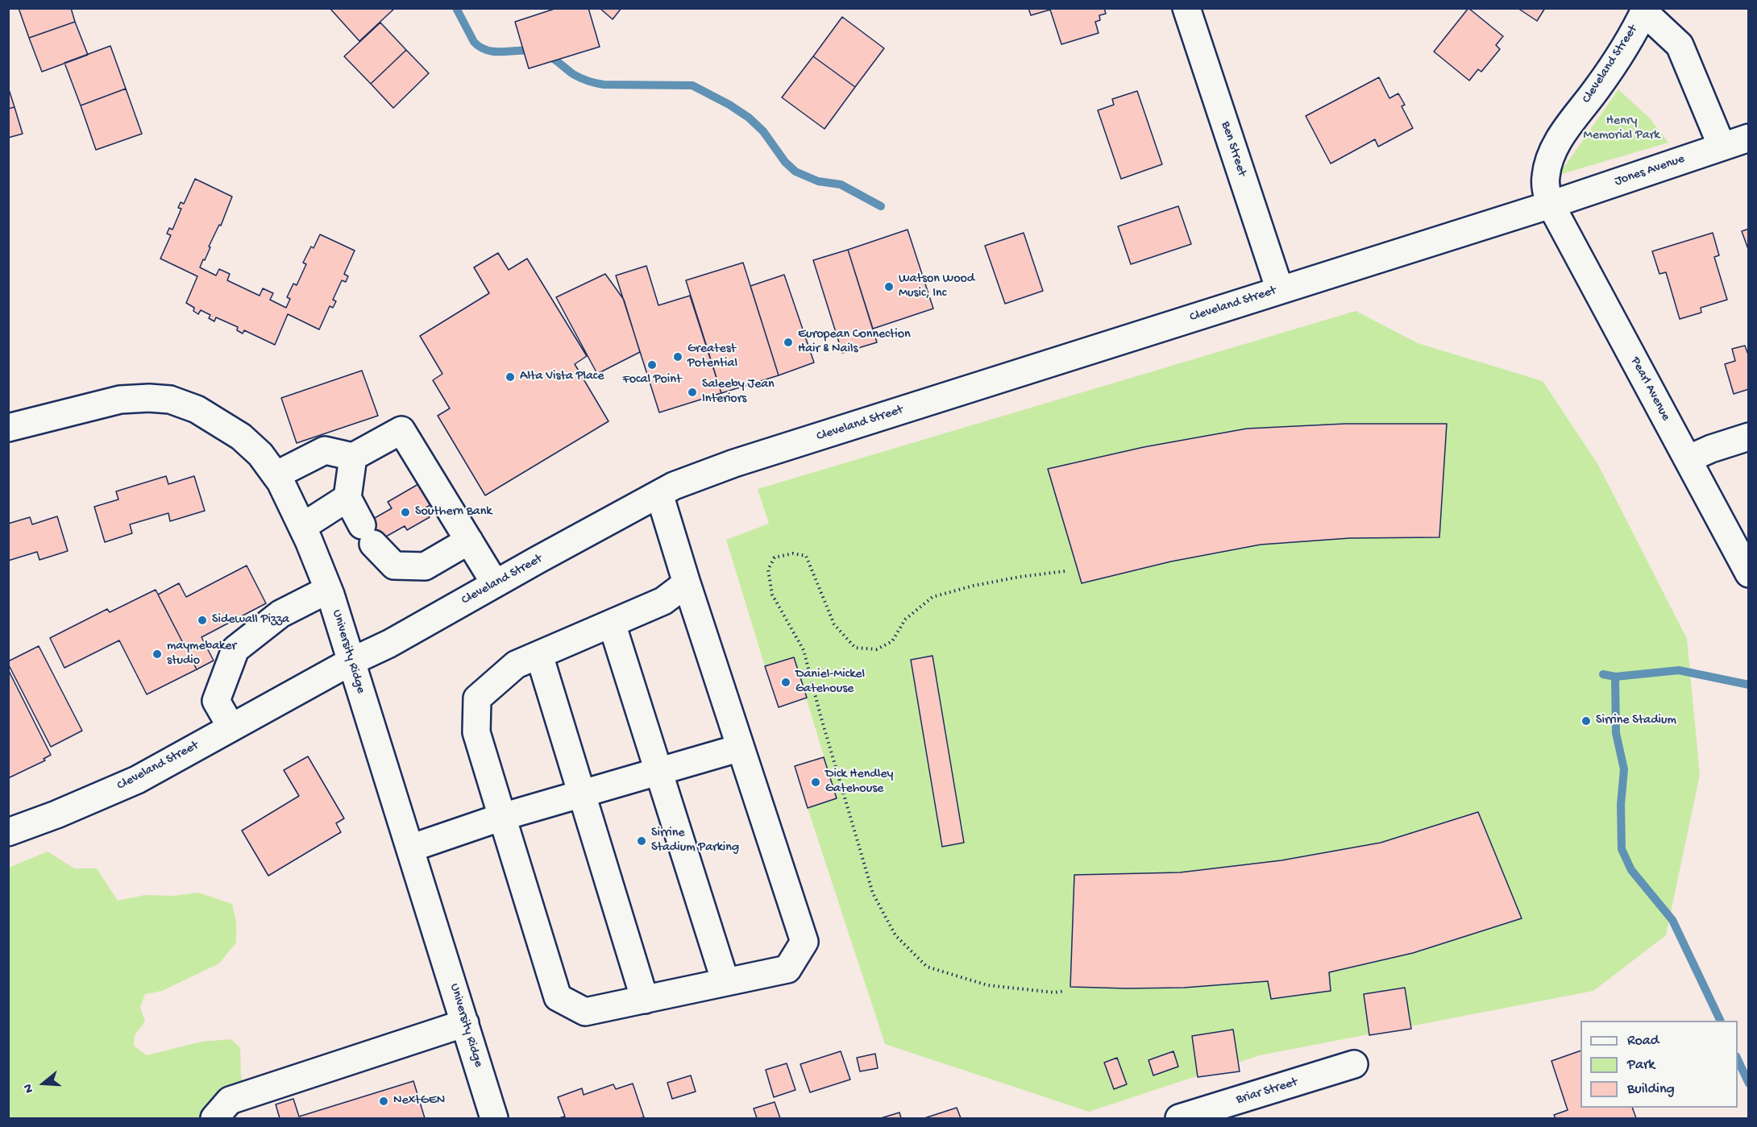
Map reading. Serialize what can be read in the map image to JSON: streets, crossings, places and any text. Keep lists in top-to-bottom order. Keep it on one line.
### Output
{"streets":{"street":["Cleveland Street","Ben Street","Jones Avenue","Pearl Avenue","University Ridge","Briar Street"]},"crossings":[["Cleveland Street","Ben Street"],["Cleveland Street","Jones Avenue"],["Cleveland Street","Pearl Avenue"],["Cleveland Street","University Ridge"],["Jones Avenue","Pearl Avenue"]],"parks":["Henry Memorial Park"],"places":["Watson Wood Music, Inc","European Connection Hair & Nails","Greatest Potential","Focal Point","Alta Vista Place","Saleeby Jean Interiors","Southern Bank","Sidewall Pizza","maymebaker studio","Daniel-Mickel Gatehouse","Sirrine Stadium","Dick Hendley Gatehouse","Sirrine Stadium Parking","NextGEN"],"legend":["Road","Park","Building"],"north":"left"}
